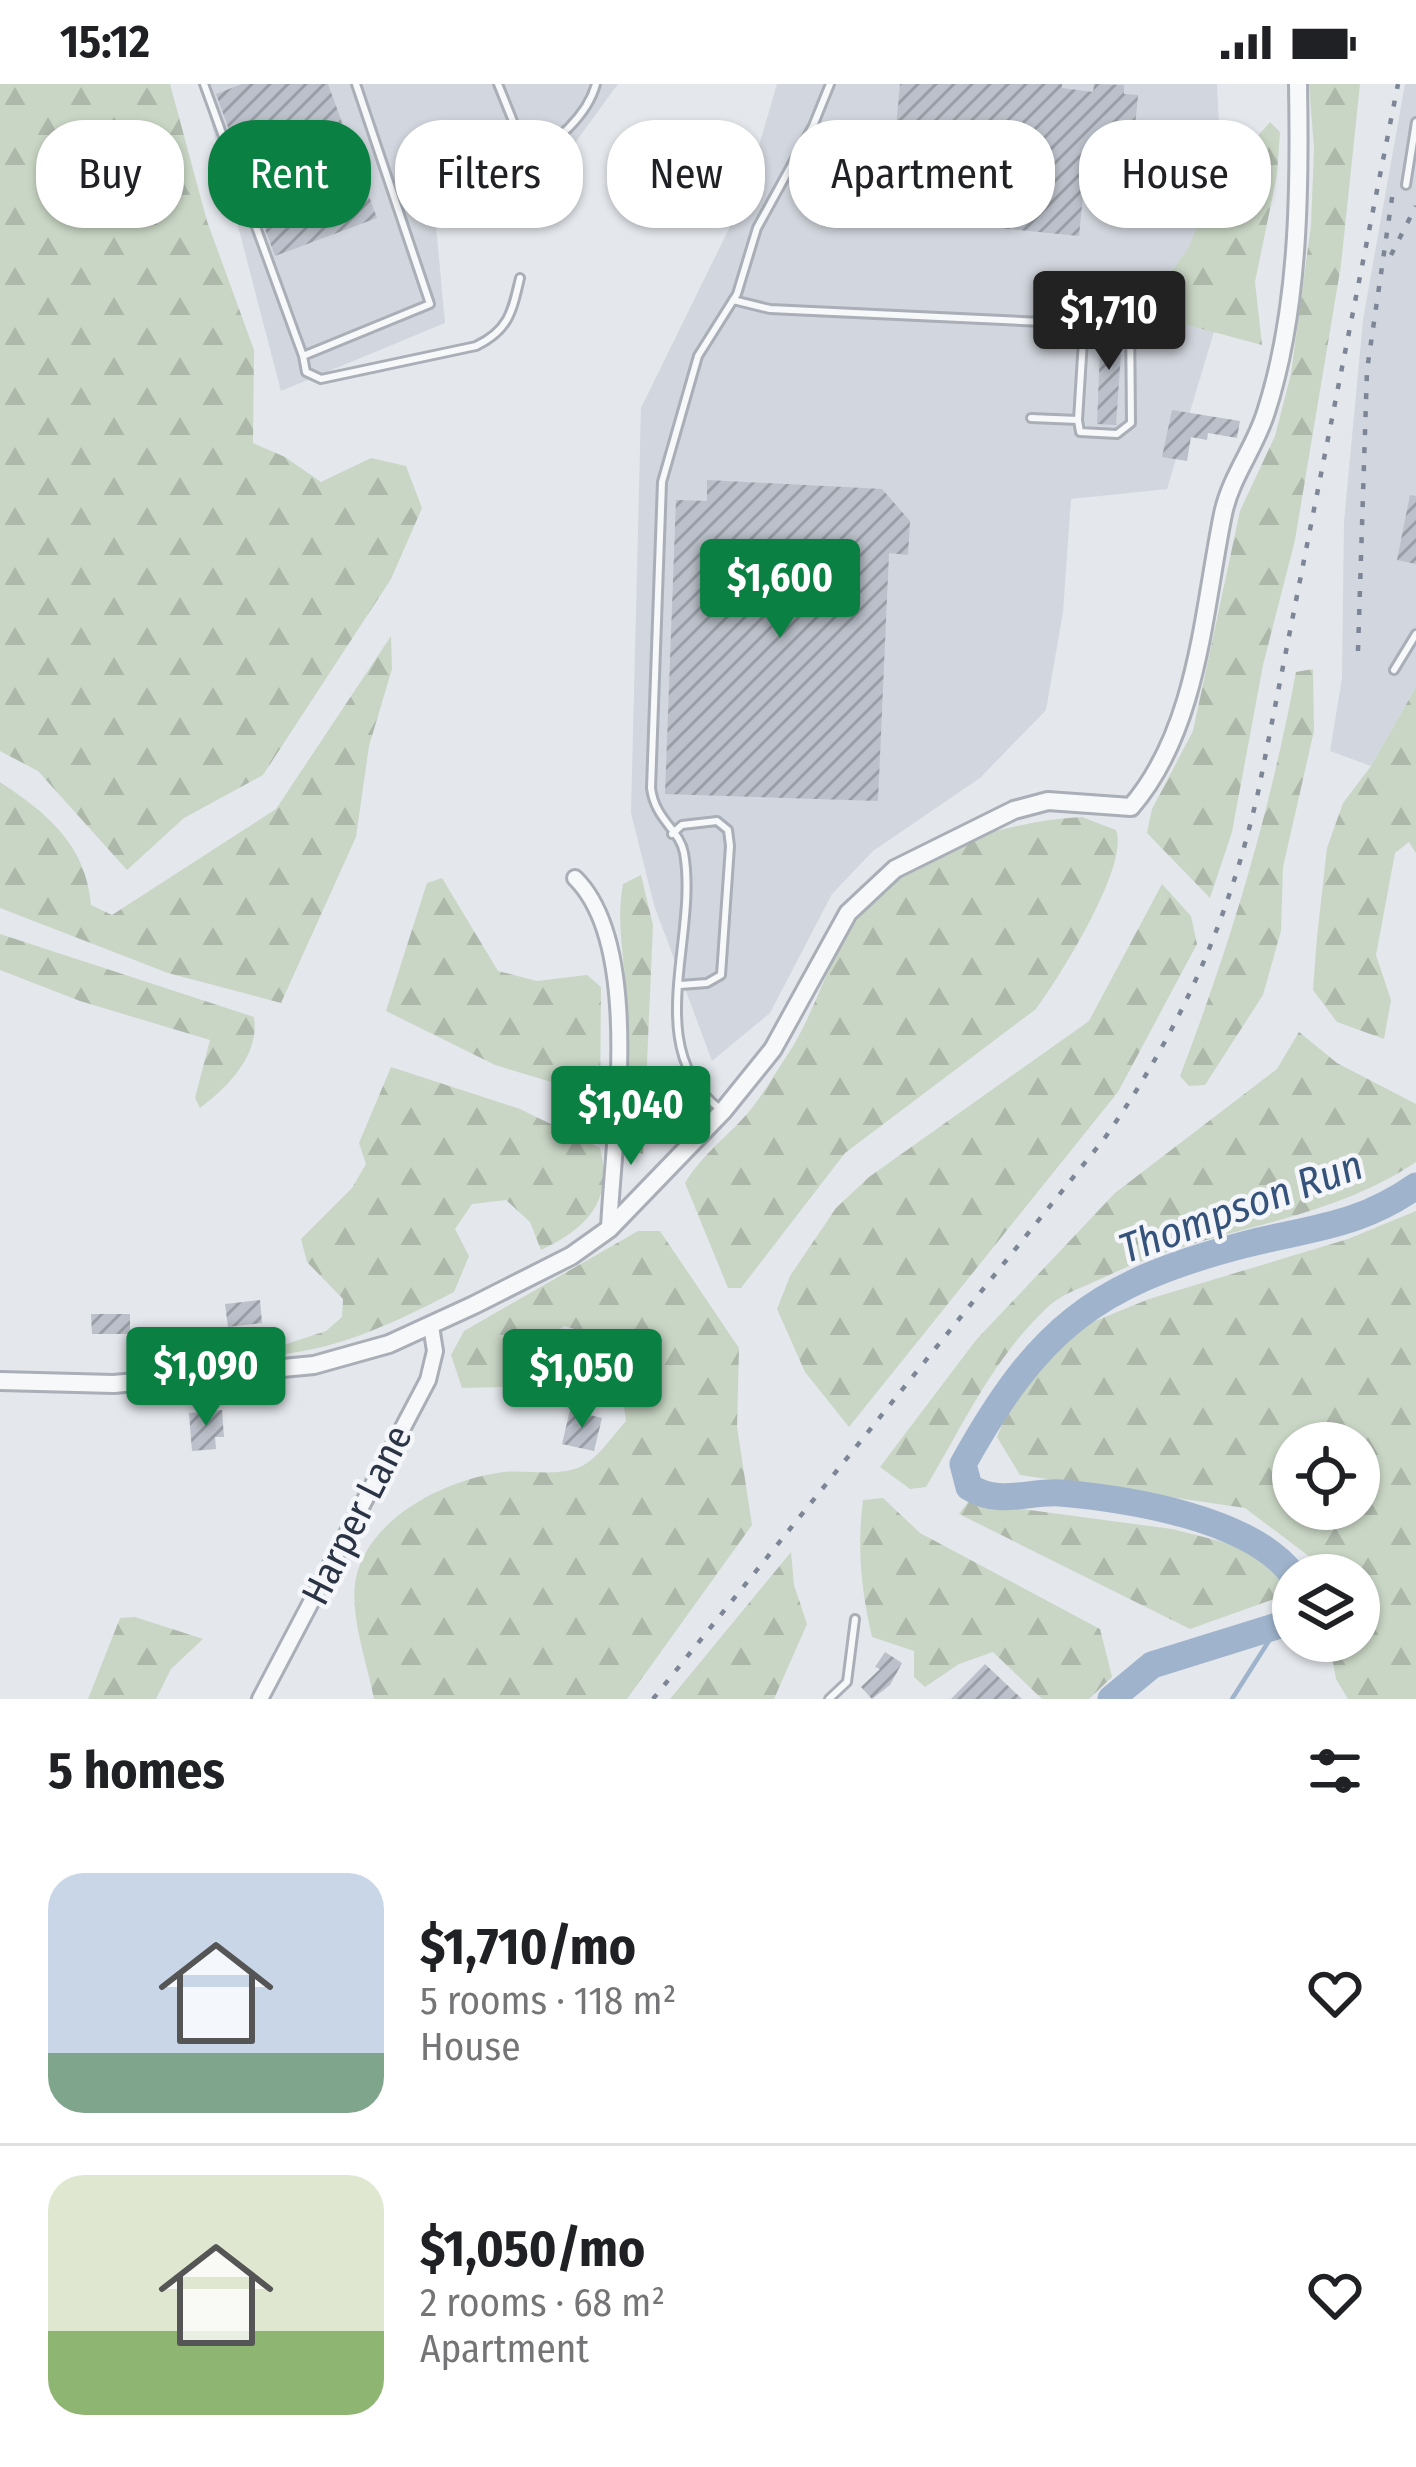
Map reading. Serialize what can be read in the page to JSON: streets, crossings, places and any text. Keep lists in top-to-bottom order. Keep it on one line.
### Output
{"streets":{"street":["Harper Lane"]},"water":["Thompson Run"],"page":{"status":"15:12","chip":["Buy","Rent","Filters","New","Apartment","House"],"price":["$1,710","$1,600","$1,040","$1,090","$1,050"],"heading":"5 homes","list":[{"name":"$1,710/mo","note":"5 rooms · 118 m² · House"},{"name":"$1,050/mo","note":"2 rooms · 68 m² · Apartment"}]}}
